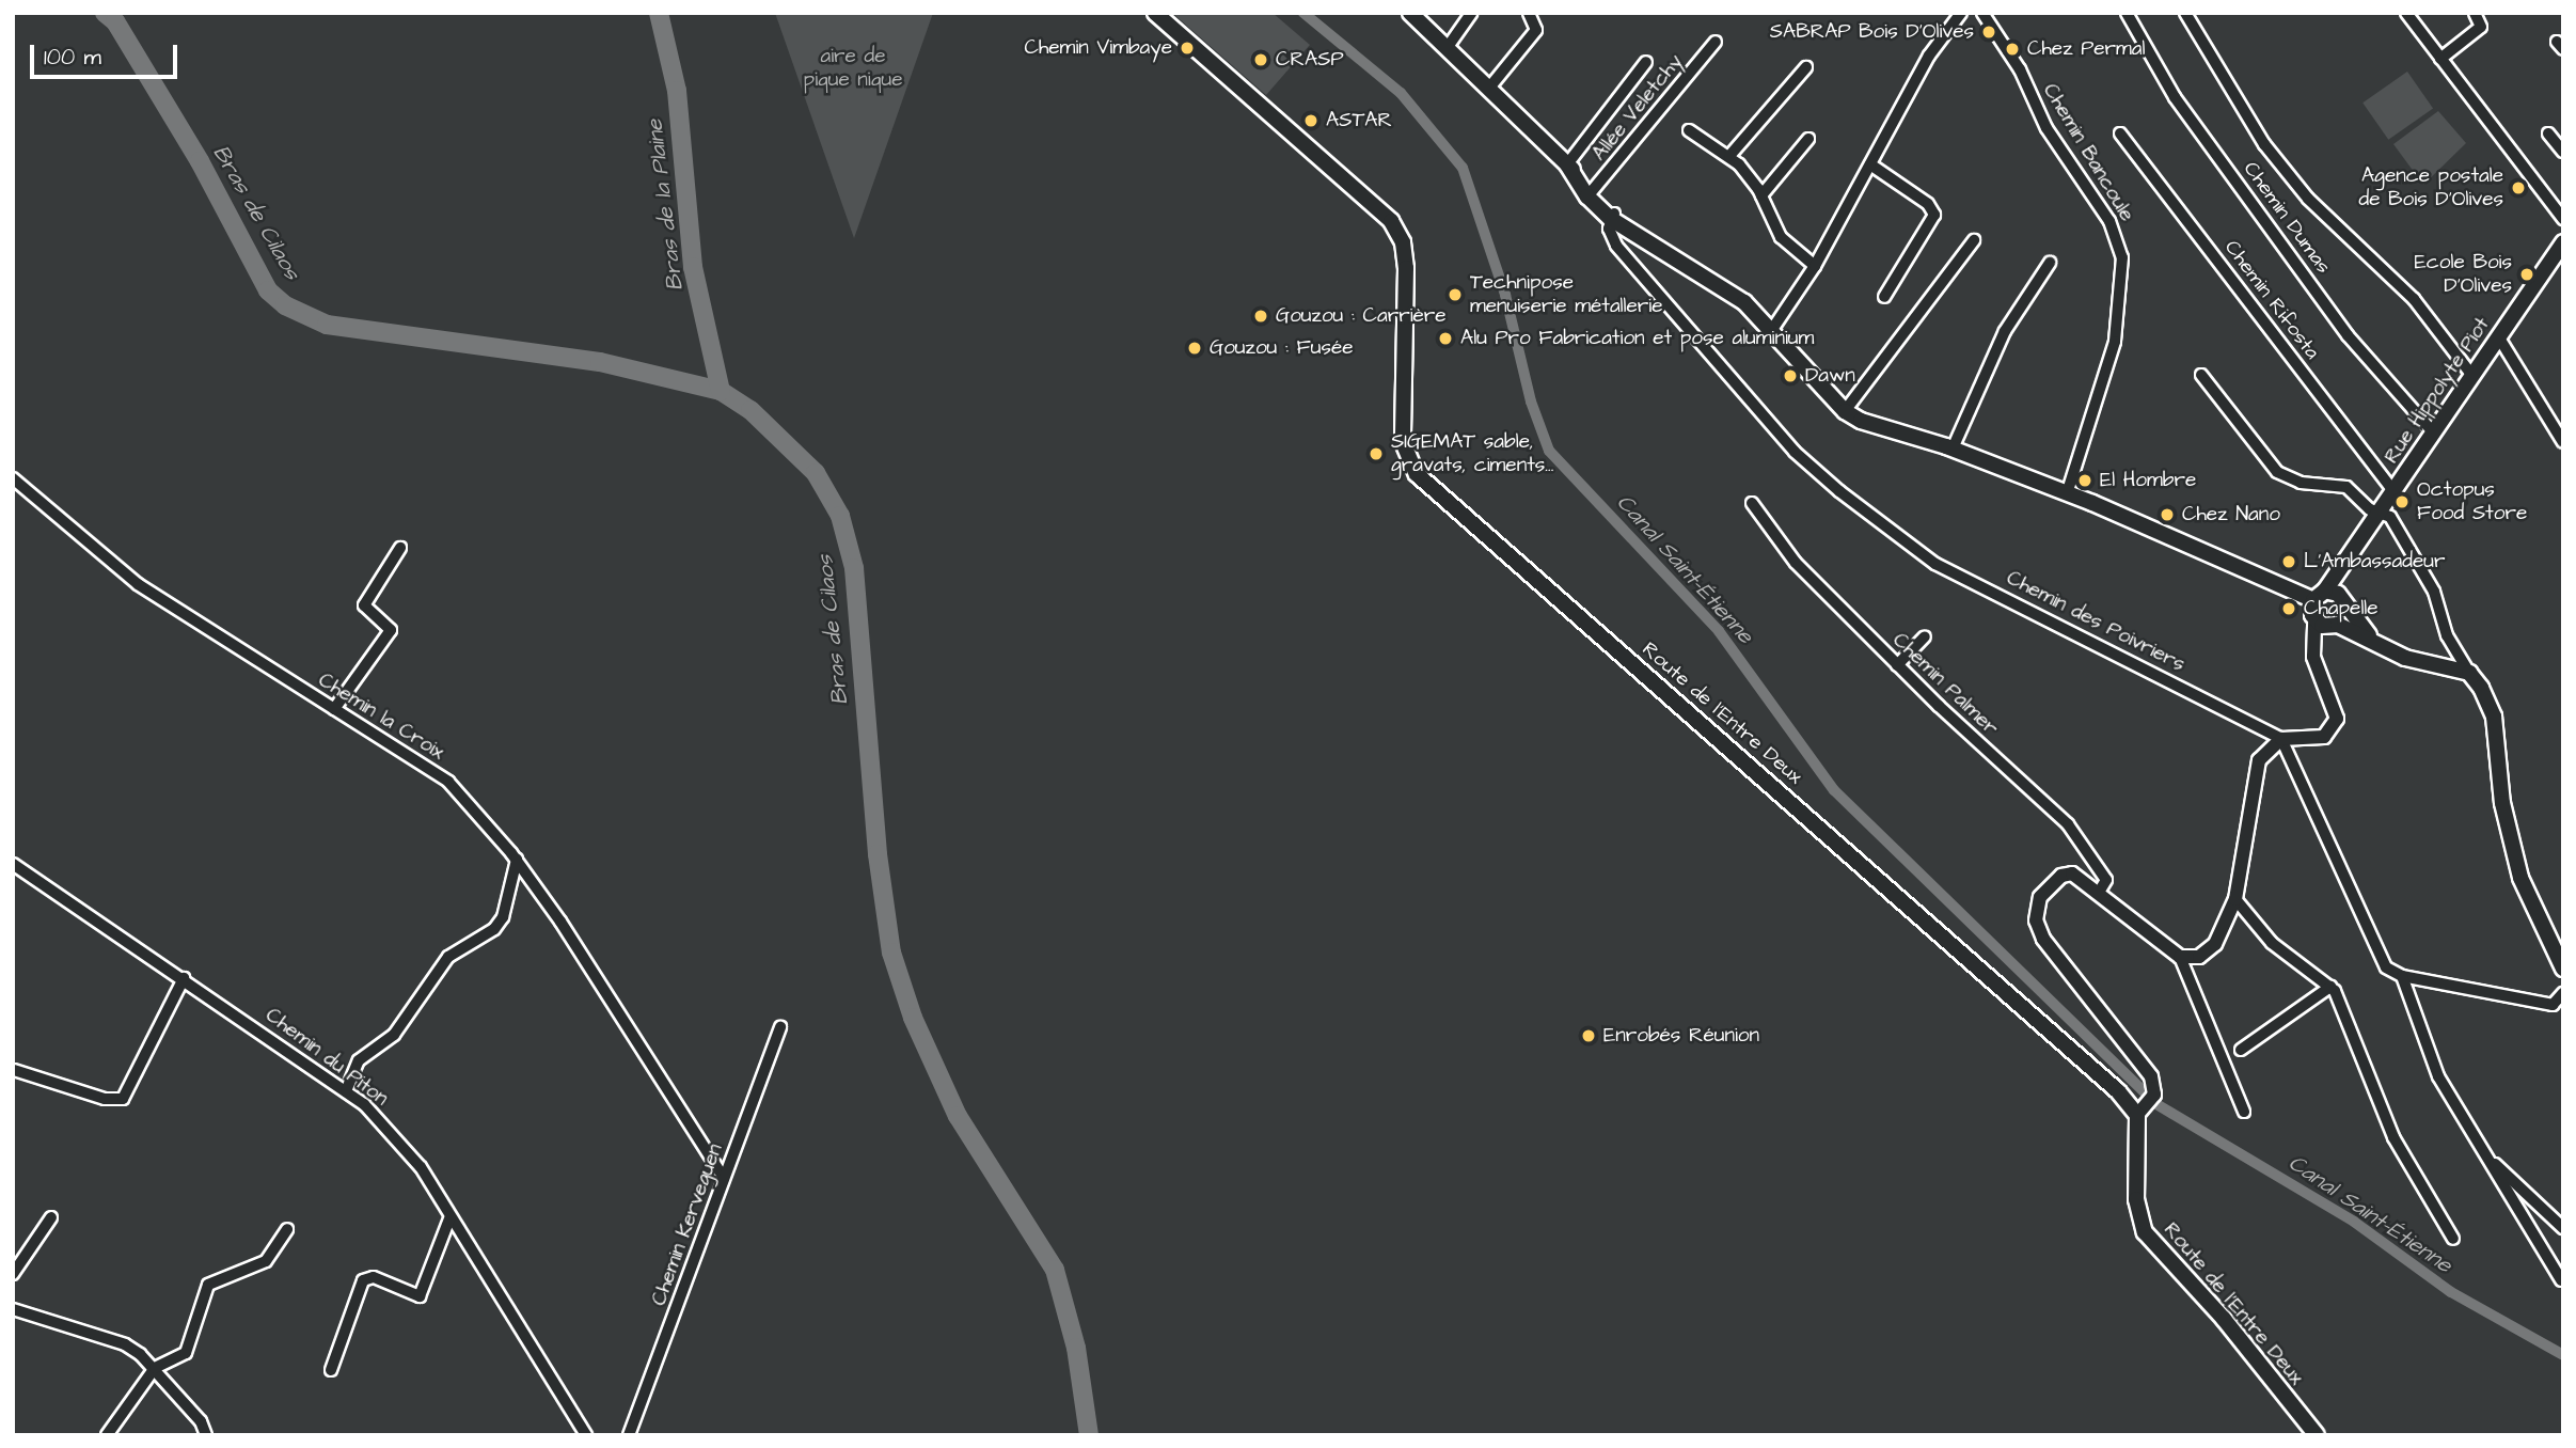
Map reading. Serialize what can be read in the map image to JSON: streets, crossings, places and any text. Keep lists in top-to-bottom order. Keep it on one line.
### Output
{"streets":{"main road":["Rue Hippolyte Piot","Route de l'Entre Deux"],"street":["Allée Veletchy","Chemin Bancoule","Chemin Dumas","Chemin Rifosta","Chemin des Poivriers","Chemin Palmer","Chemin la Croix","Chemin du Piton","Chemin Kerveguen"]},"crossings":[["Chemin Dumas","Rue Hippolyte Piot"],["Chemin Rifosta","Rue Hippolyte Piot"],["Chemin la Croix","Chemin Kerveguen"]],"water":["Bras de la Plaine","Bras de Cilaos","Canal Saint-Étienne"],"parks":["aire de pique nique"],"places":["SABRAP Bois D'Olives","Chemin Vimbaye","Chez Permal","CRASP","ASTAR","Agence postale de Bois D'Olives","Ecole Bois D'Olives","Technipose menuiserie métallerie","Gouzou : Carrière","Alu Pro Fabrication et pose aluminium","Gouzou : Fusée","Dawn","SIGEMAT sable, gravats, ciments...","El Hombre","Octopus Food Store","Chez Nano","L'Ambassadeur","Chapelle","Enrobés Réunion"],"scale_bar":"100 m"}
